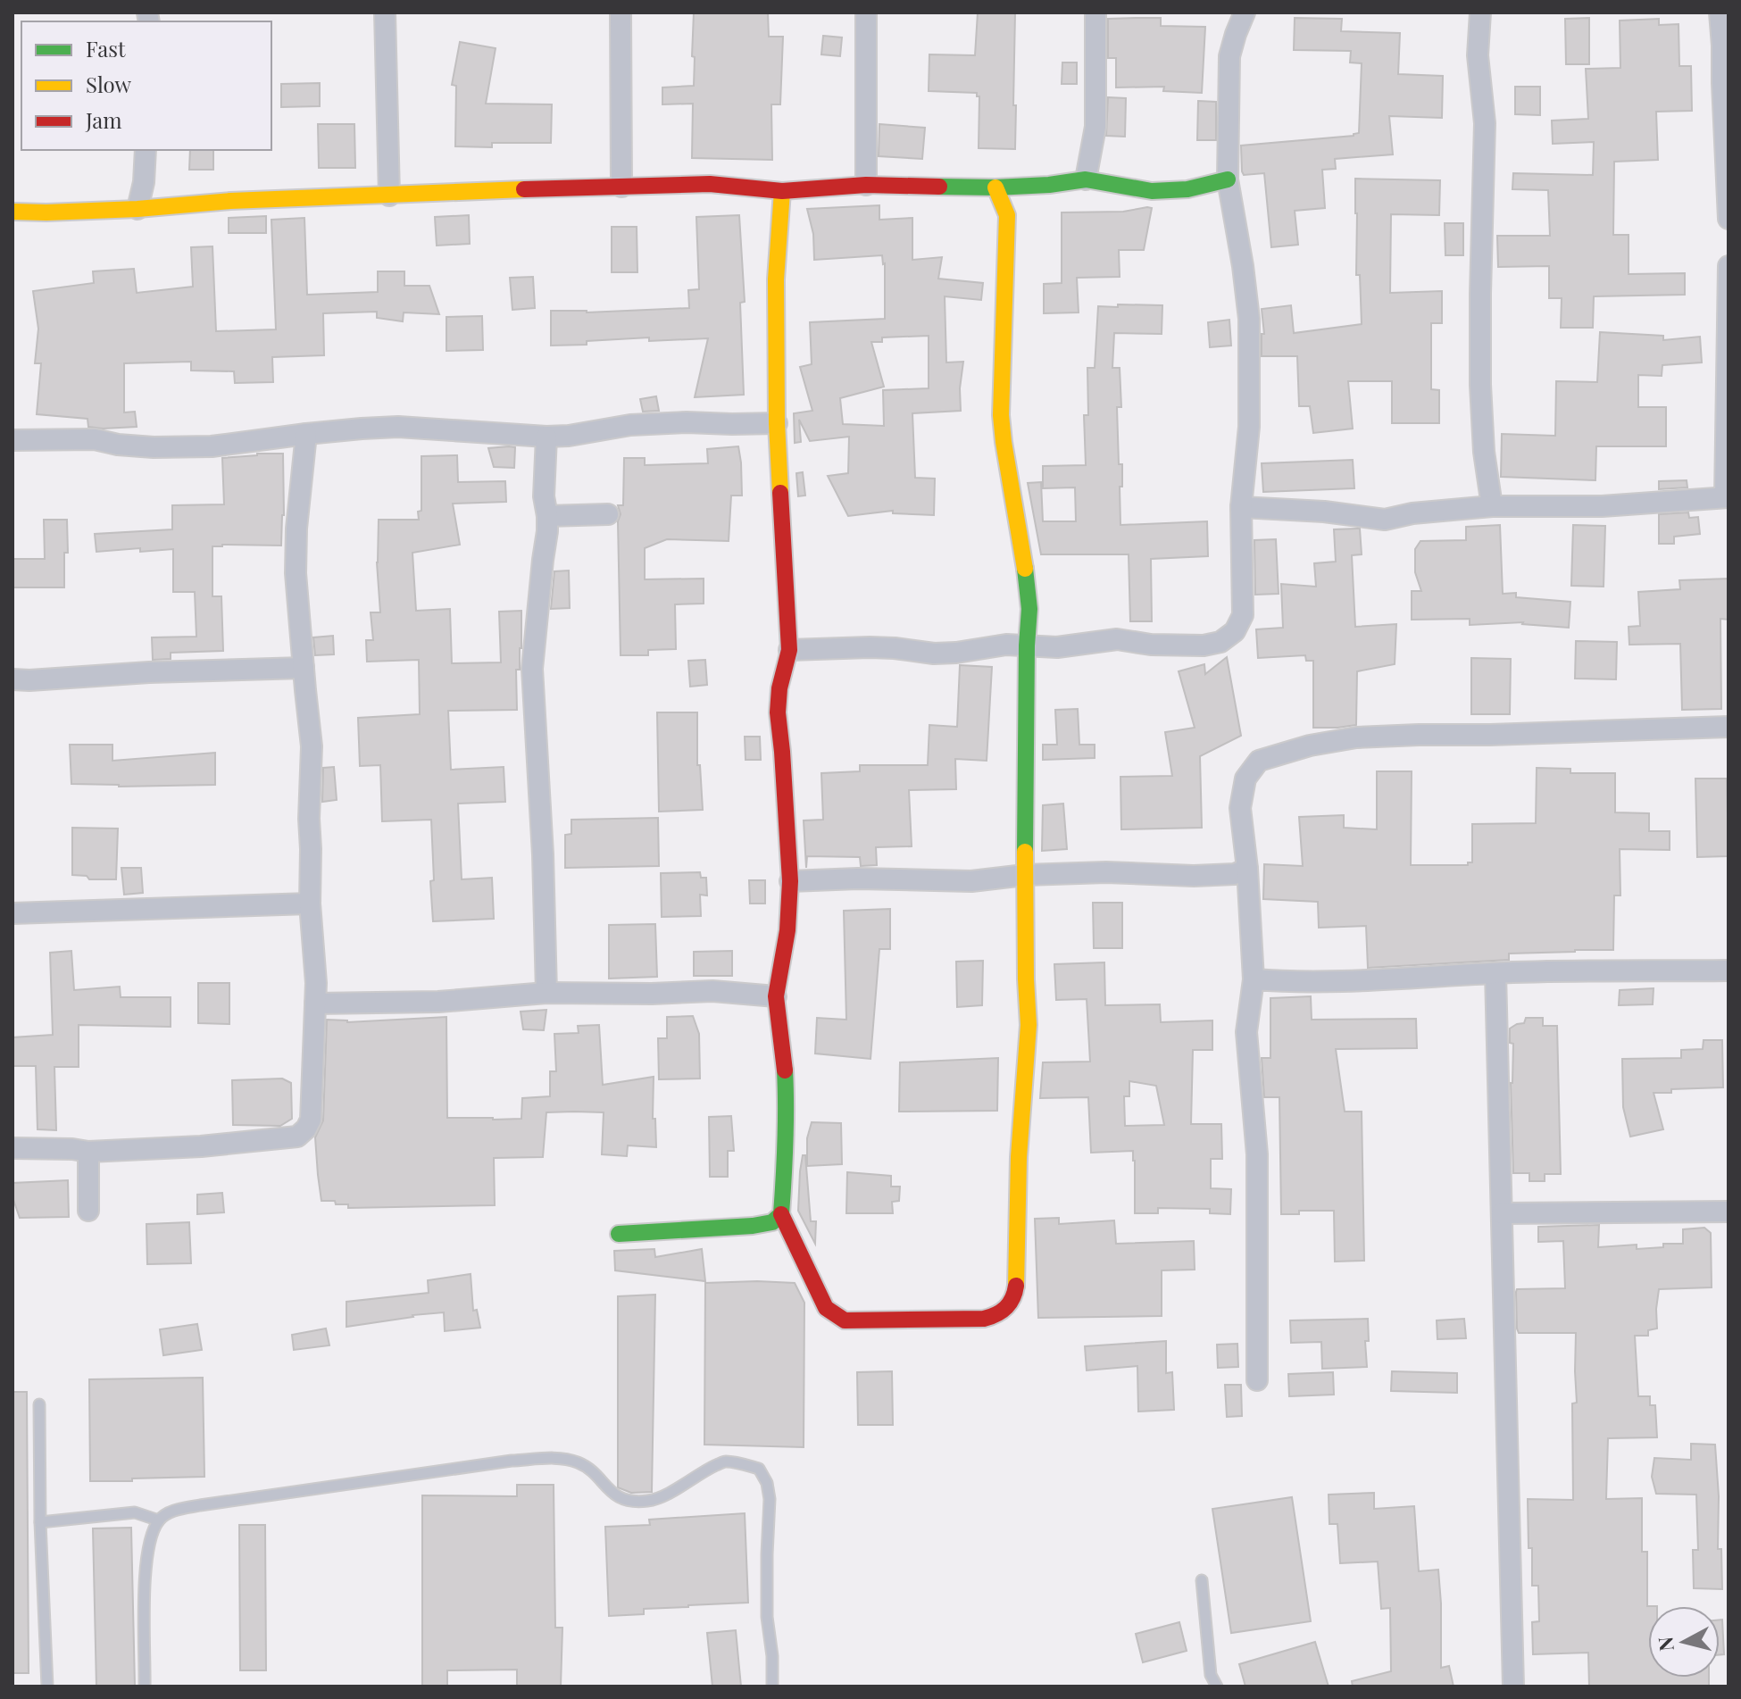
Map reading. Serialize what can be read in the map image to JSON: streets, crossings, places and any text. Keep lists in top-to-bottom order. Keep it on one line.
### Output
{"legend":["Fast","Slow","Jam"],"north":"left"}
